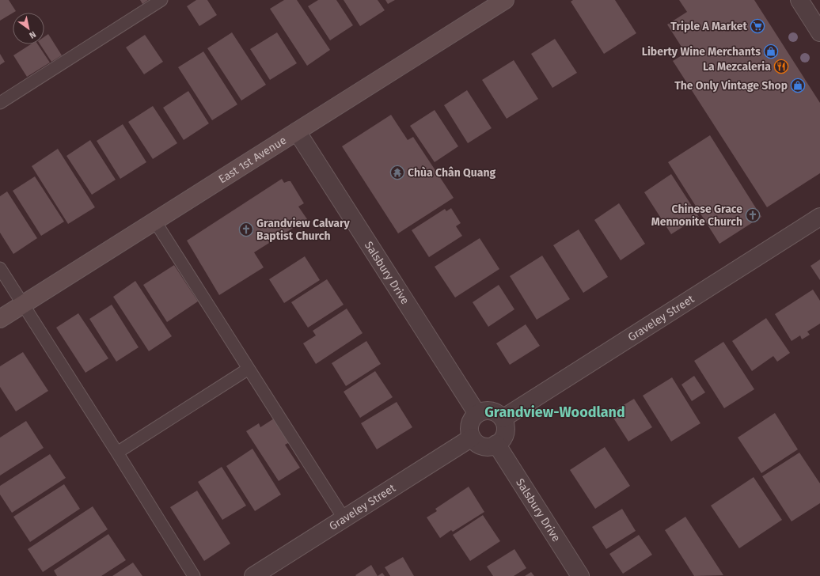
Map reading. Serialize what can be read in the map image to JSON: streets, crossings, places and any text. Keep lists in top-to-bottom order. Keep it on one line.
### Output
{"streets":{"main road":["East 1st Avenue"],"street":["Salsbury Drive","Graveley Street"]},"crossings":[["East 1st Avenue","Salsbury Drive"],["Salsbury Drive","Graveley Street"]],"districts":["Grandview-Woodland"],"places":{"supermarket":["Triple A Market"],"shop":["Liberty Wine Merchants","The Only Vintage Shop"],"restaurant":["La Mezcaleria"],"temple":["Chùa Chân Quang"],"church":["Chinese Grace Mennonite Church","Grandview Calvary Baptist Church"]},"north":"bottom right"}
